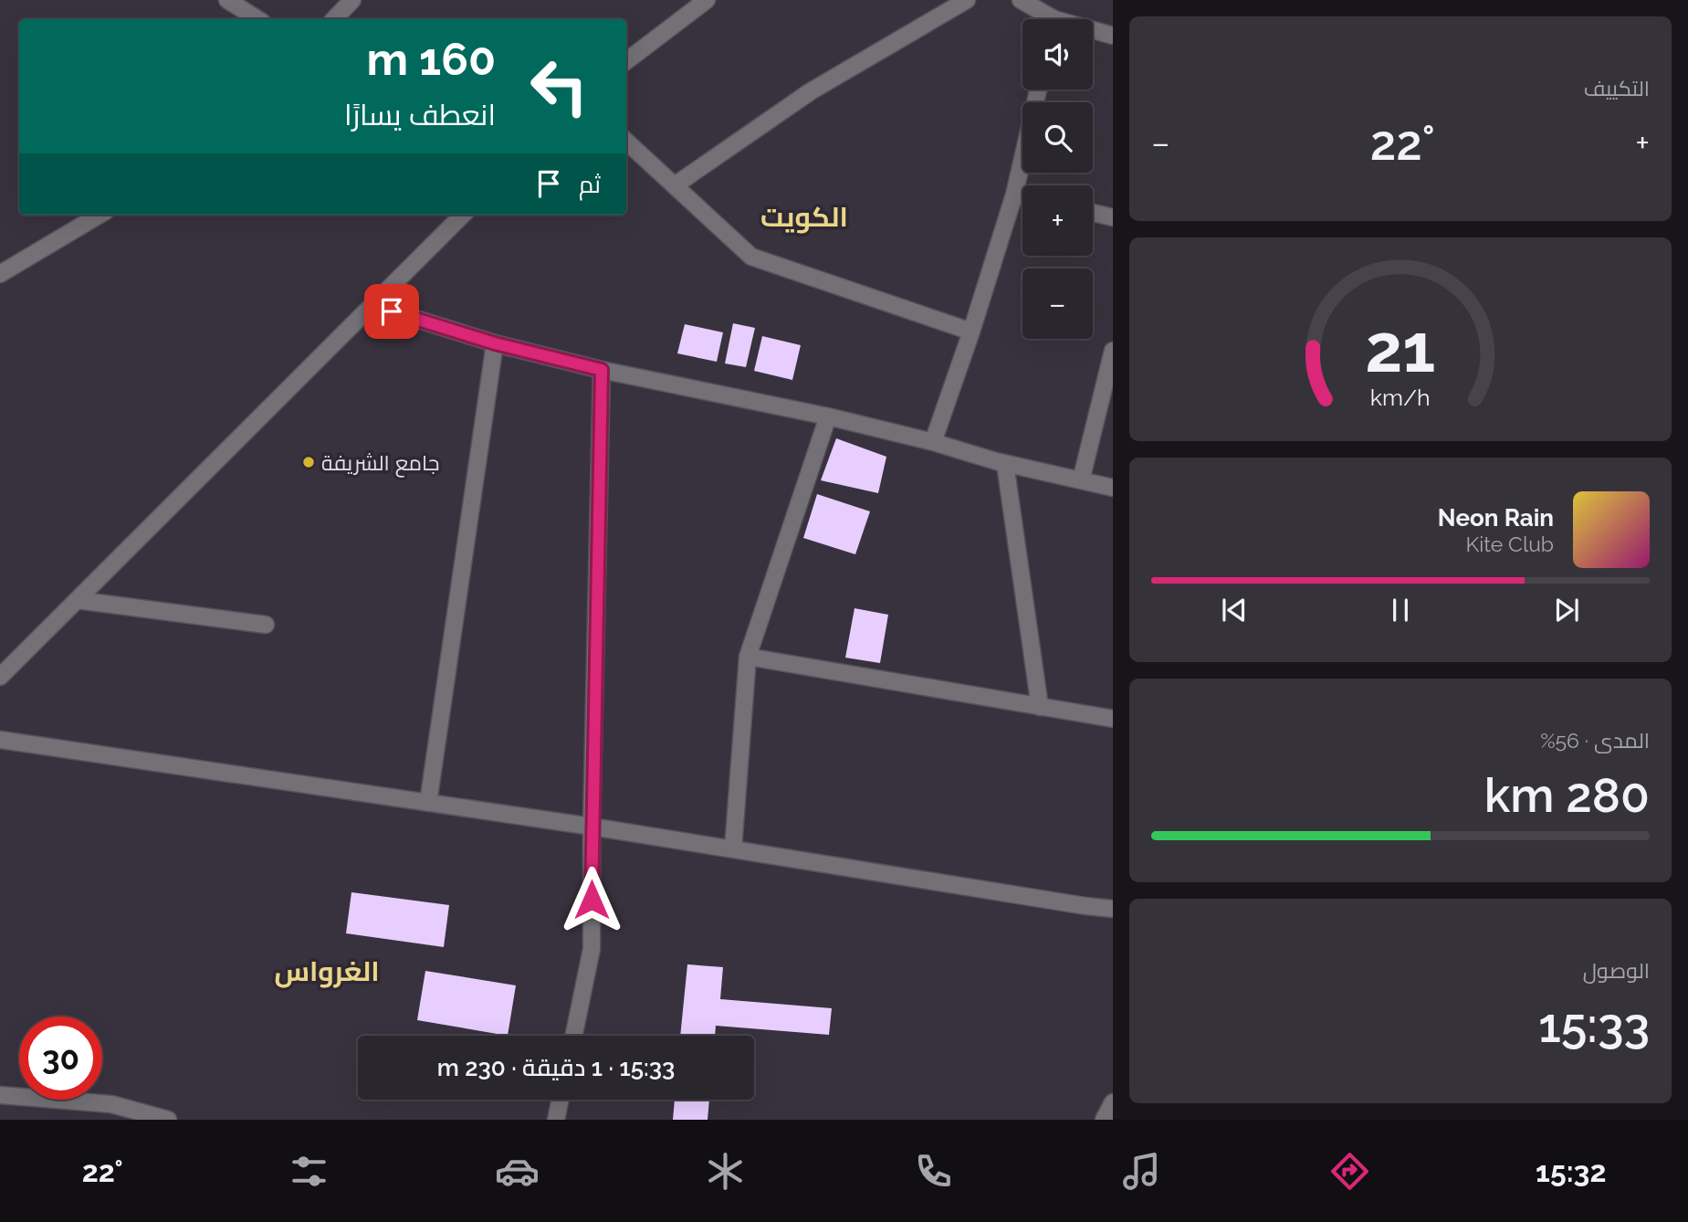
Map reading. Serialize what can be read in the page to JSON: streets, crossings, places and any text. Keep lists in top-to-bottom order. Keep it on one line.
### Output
{"districts":["الكويت","الغرواس"],"places":["جامع الشريفة"],"page":{"tile":["التكييف",["المدى · 56%","280 km"],["الوصول","15:33"]],"map_buttons":["+","−"],"turn":["160 m","انعطف يسارًا"],"heat":["−","22°","+"],"then":"ثم","song":["Neon Rain","Kite Club"],"limit":"30","trip":"15:33 · 1 دقيقة · 230 m","tabs":["15:32","22°"],"gauge":["21","km/h"]}}
